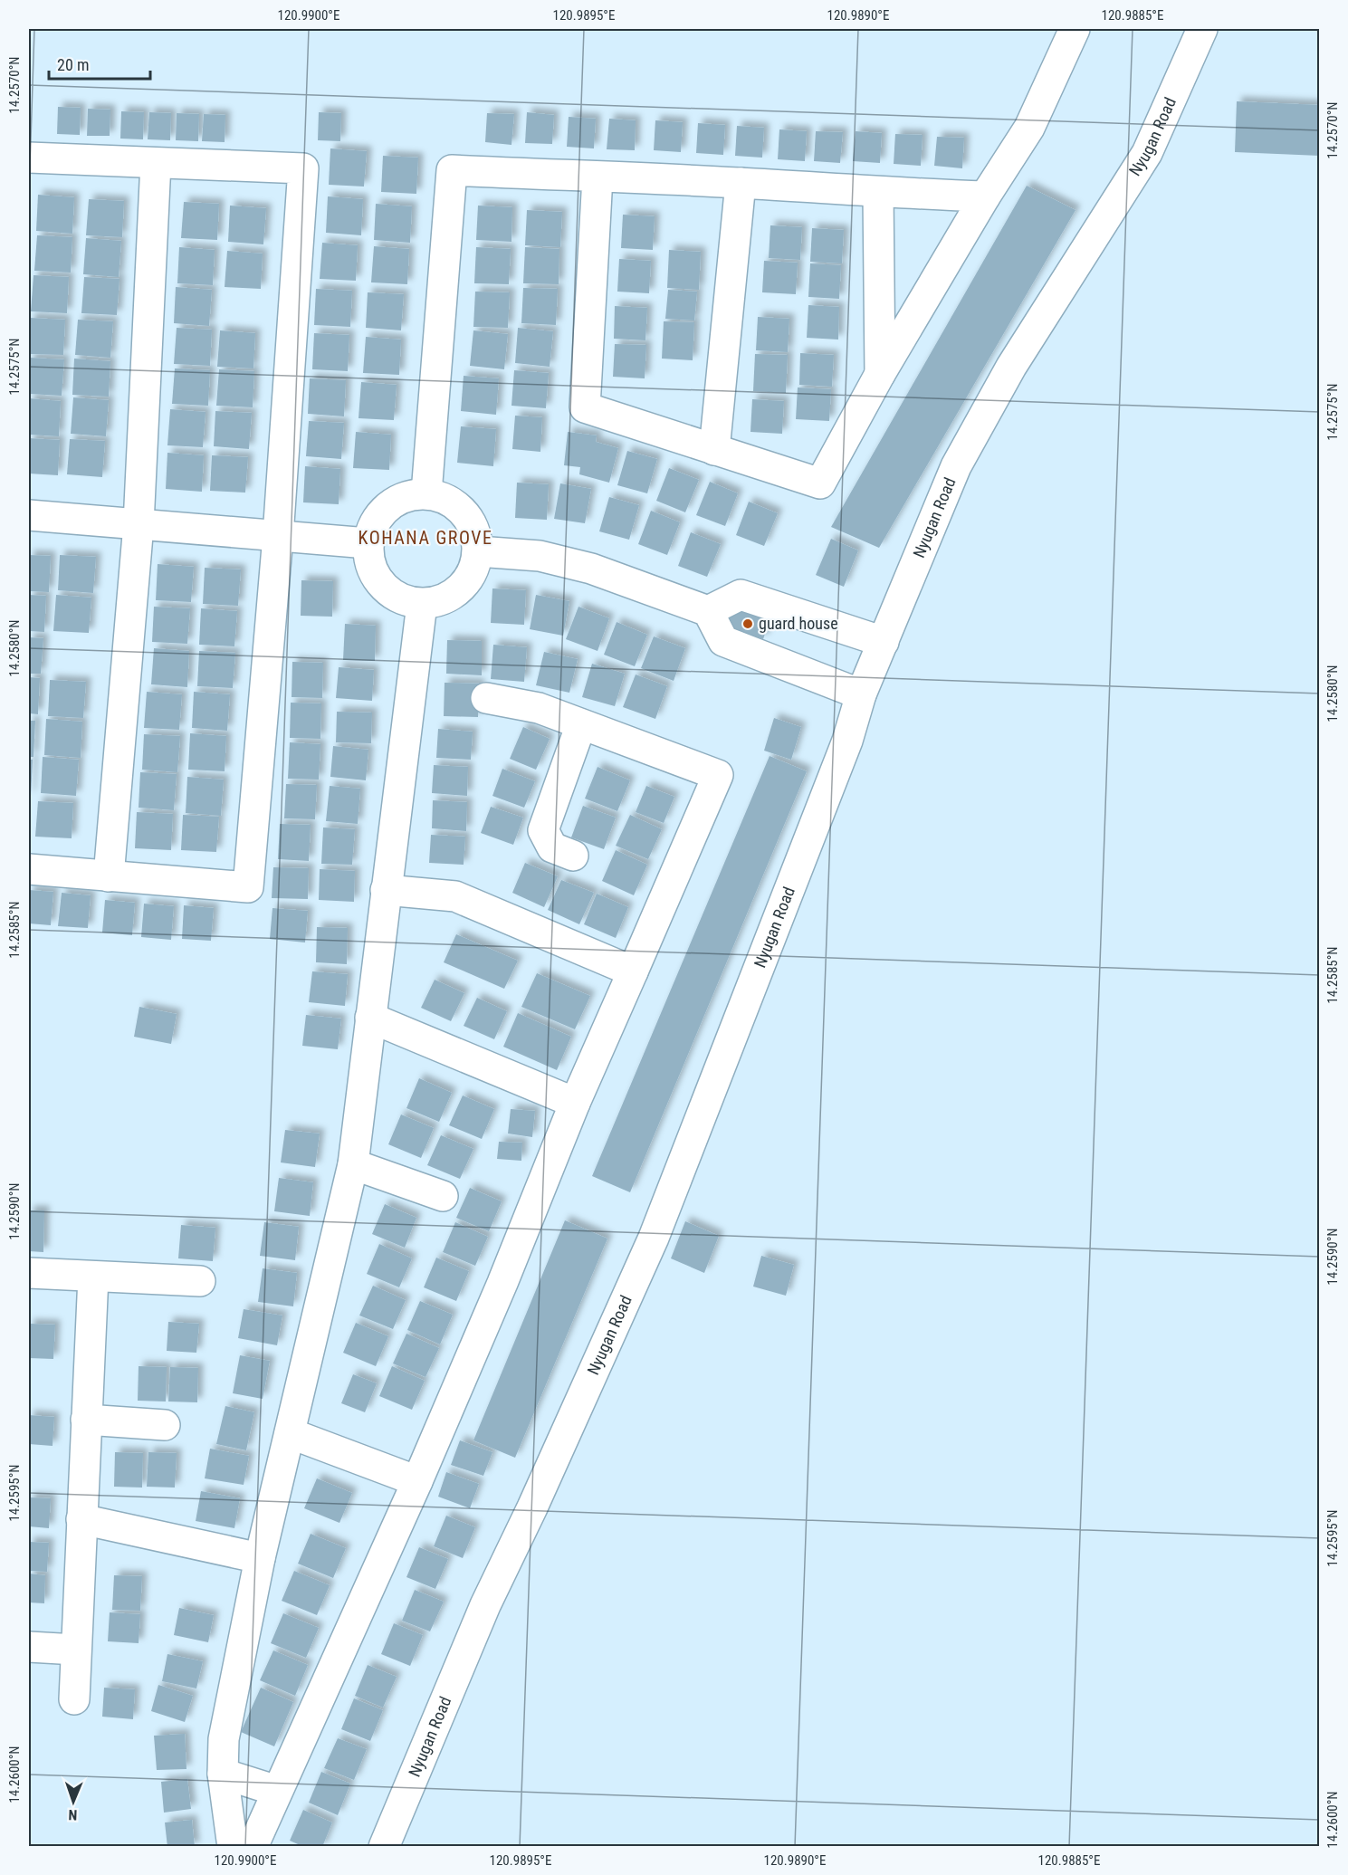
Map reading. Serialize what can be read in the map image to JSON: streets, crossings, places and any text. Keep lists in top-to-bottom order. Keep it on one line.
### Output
{"streets":{"street":["Nyugan Road"]},"districts":["KOHANA GROVE"],"places":["guard house"],"scale_bar":"20 m","north":"bottom","coordinates":["120.9900°E","120.9895°E","120.9890°E","120.9885°E","14.2570°N","14.2575°N","14.2580°N","14.2585°N","14.2590°N","14.2595°N","14.2600°N"]}
